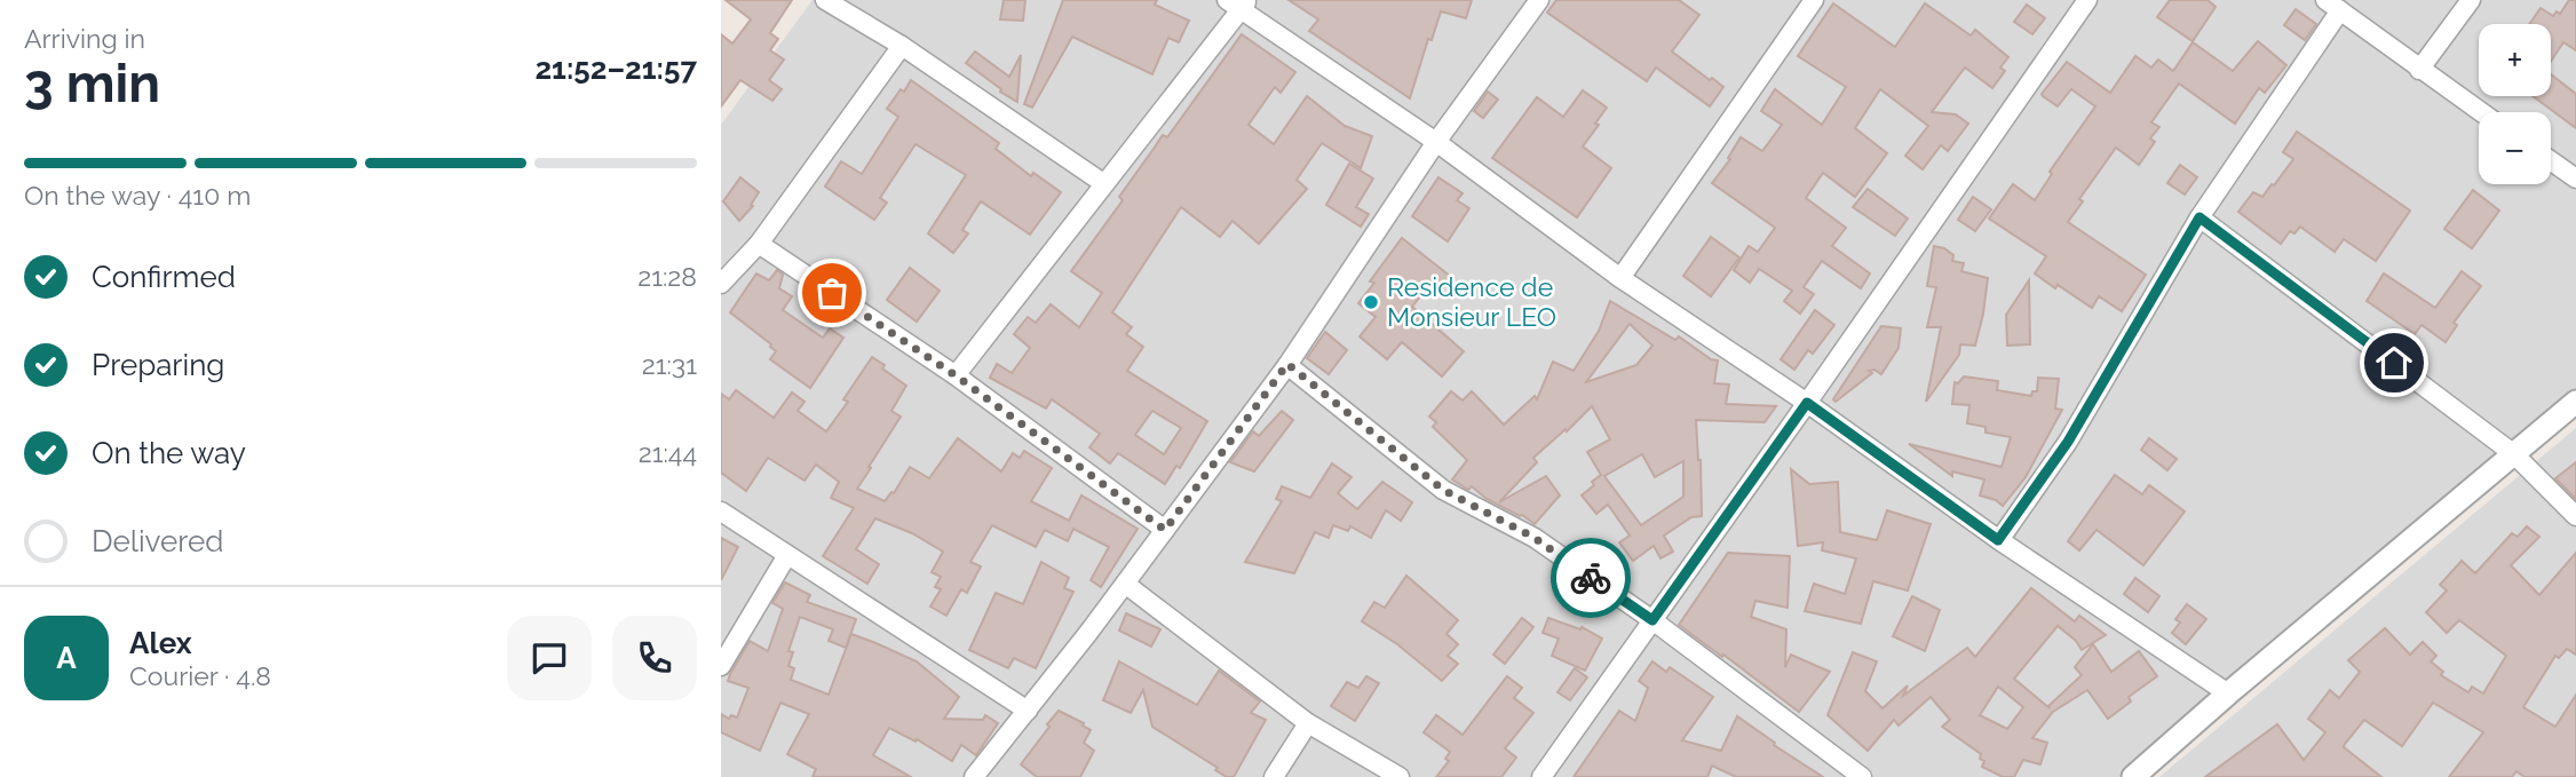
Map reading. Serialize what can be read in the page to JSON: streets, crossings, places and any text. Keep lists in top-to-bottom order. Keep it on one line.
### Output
{"places":["Residence de Monsieur LEO"],"page":{"heading":["3 min","Arriving in","21:52–21:57"],"panel":["Alex","Courier · 4.8"],"map_buttons":["+","−"],"bar":"On the way · 410 m","list":[["Confirmed","21:28"],["Preparing","21:31"],["On the way","21:44"],"Delivered"],"round":"A"}}
